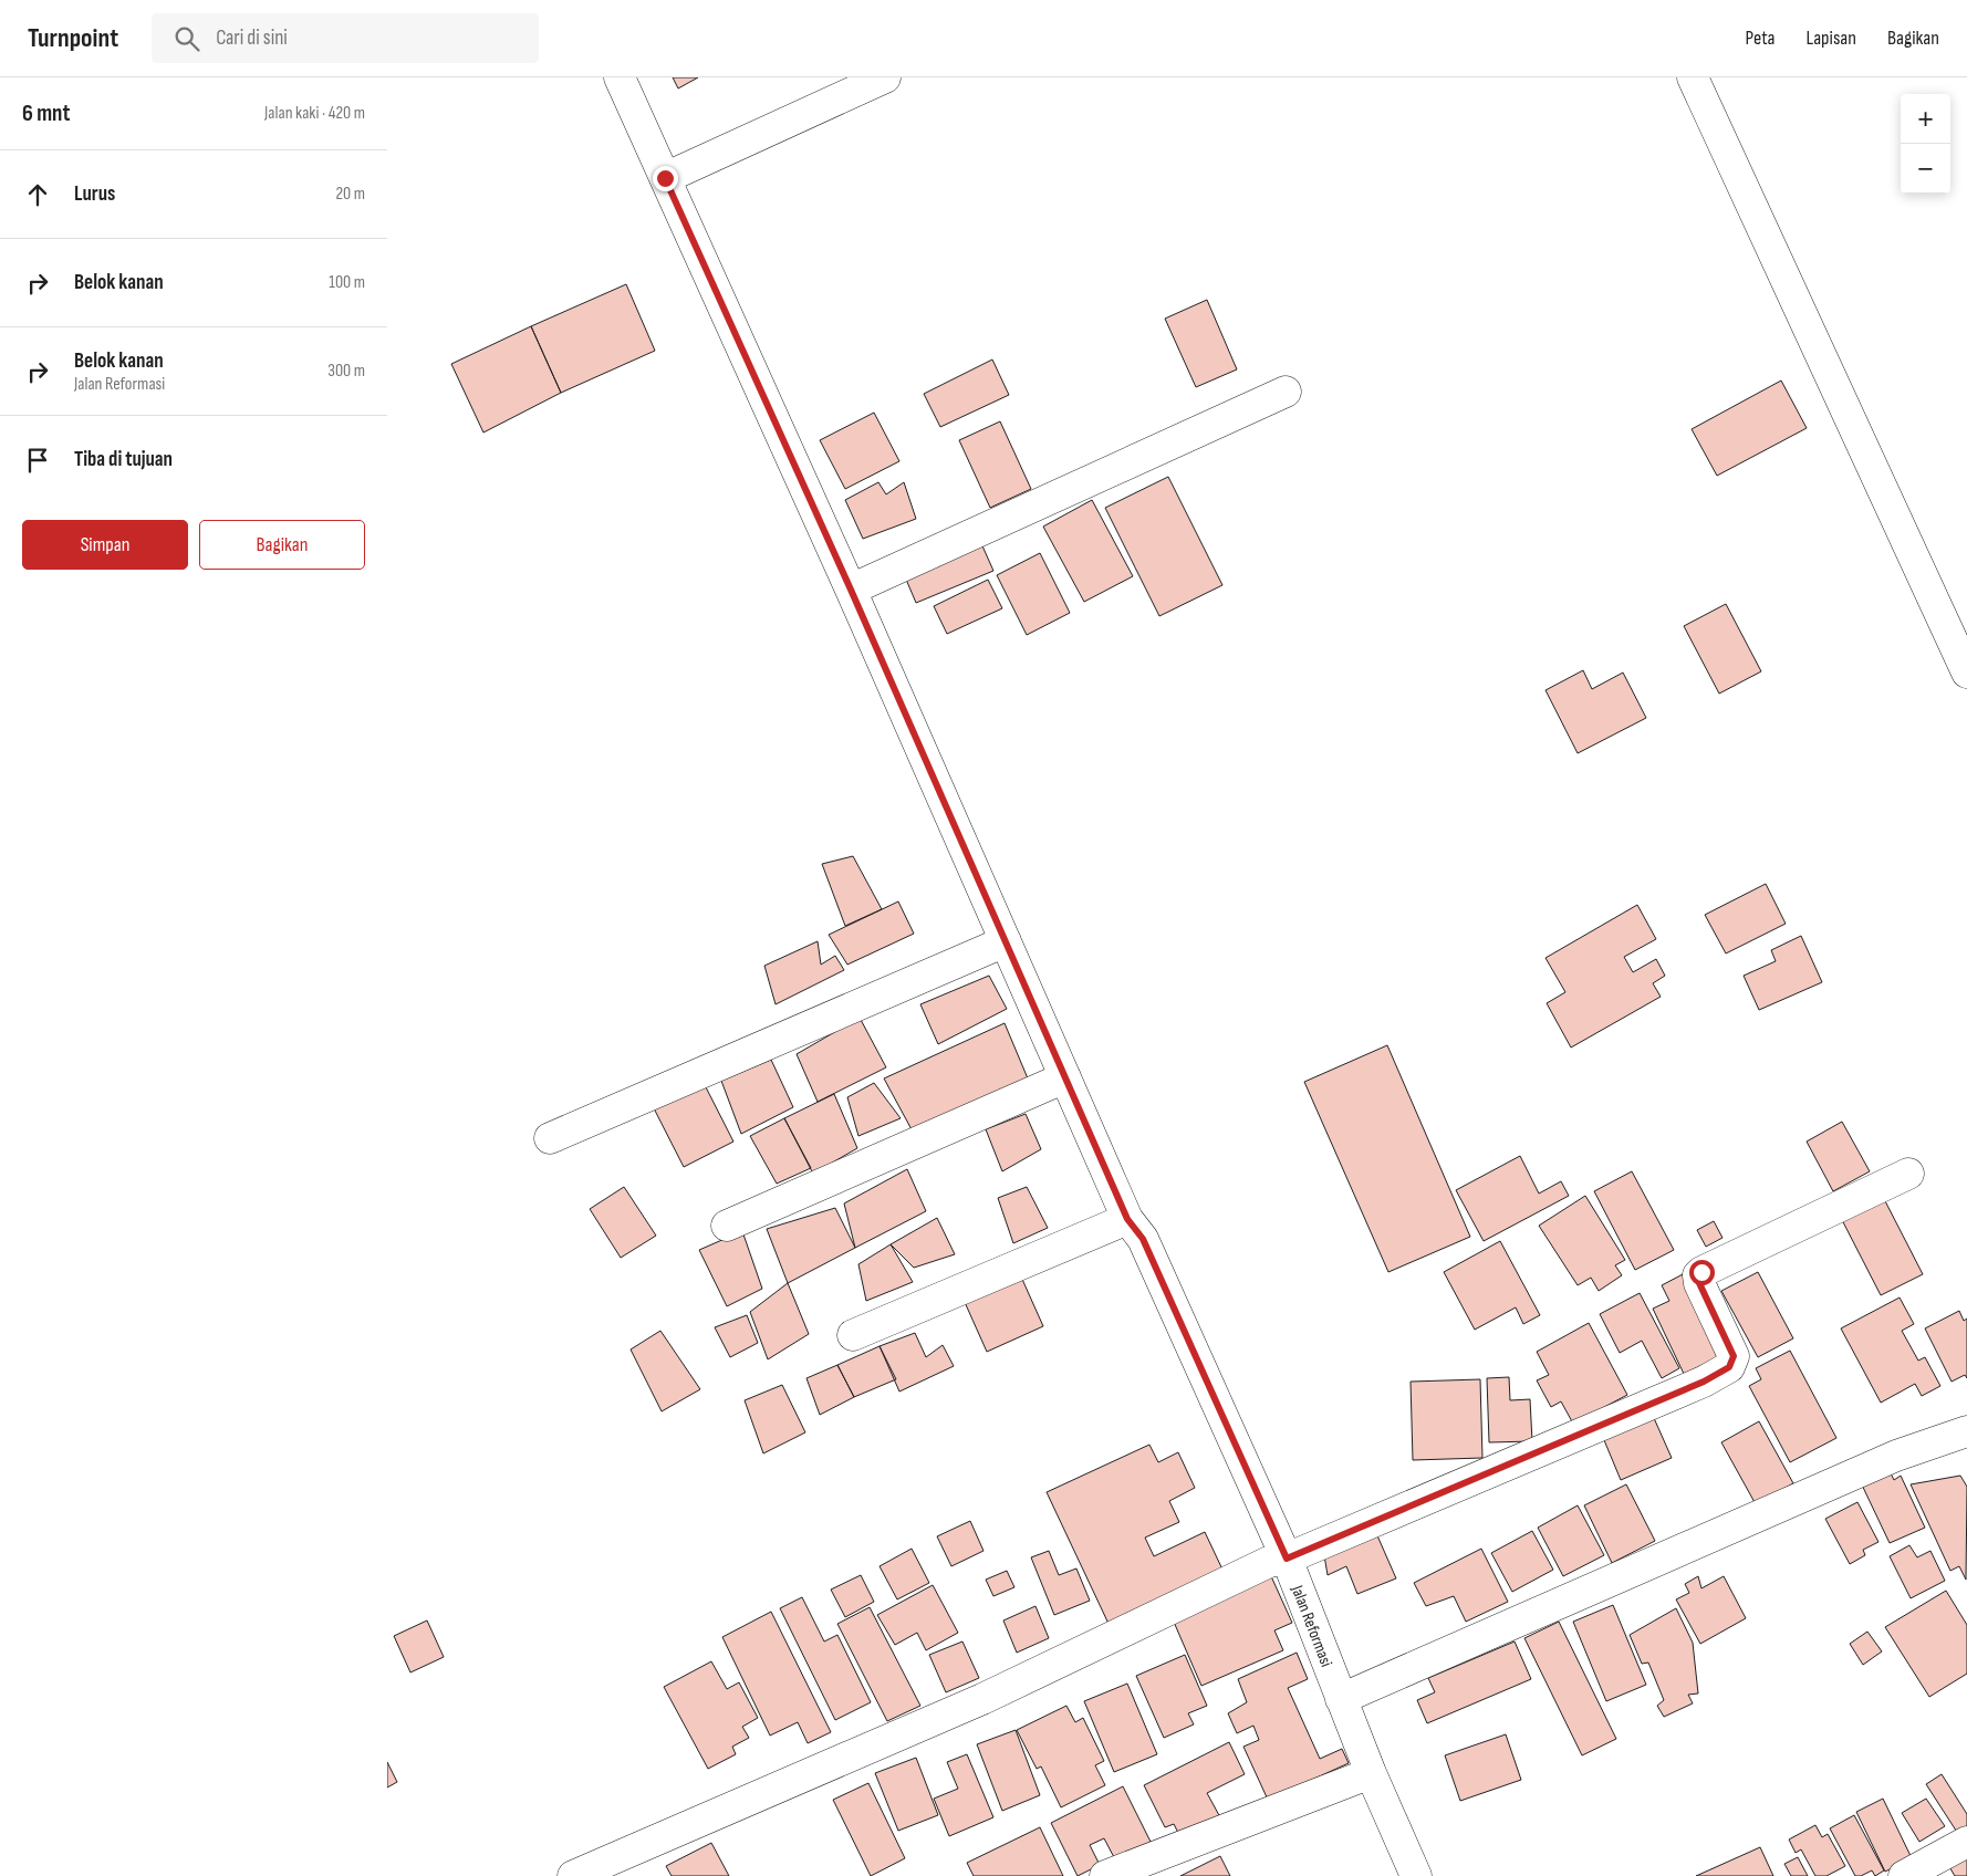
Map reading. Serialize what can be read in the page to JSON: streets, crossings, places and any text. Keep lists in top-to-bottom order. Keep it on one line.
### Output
{"streets":{"street":["Jalan Reformasi"]},"page":{"header":"Turnpoint","search":"Cari di sini","nav":["Peta","Lapisan","Bagikan"],"heading":["6 mnt","Jalan kaki · 420 m"],"map_buttons":["+","−"],"list":[["Lurus","20 m"],["Belok kanan","100 m"],["Belok kanan","Jalan Reformasi","300 m"],"Tiba di tujuan"],"buttons":["Simpan","Bagikan"]}}
